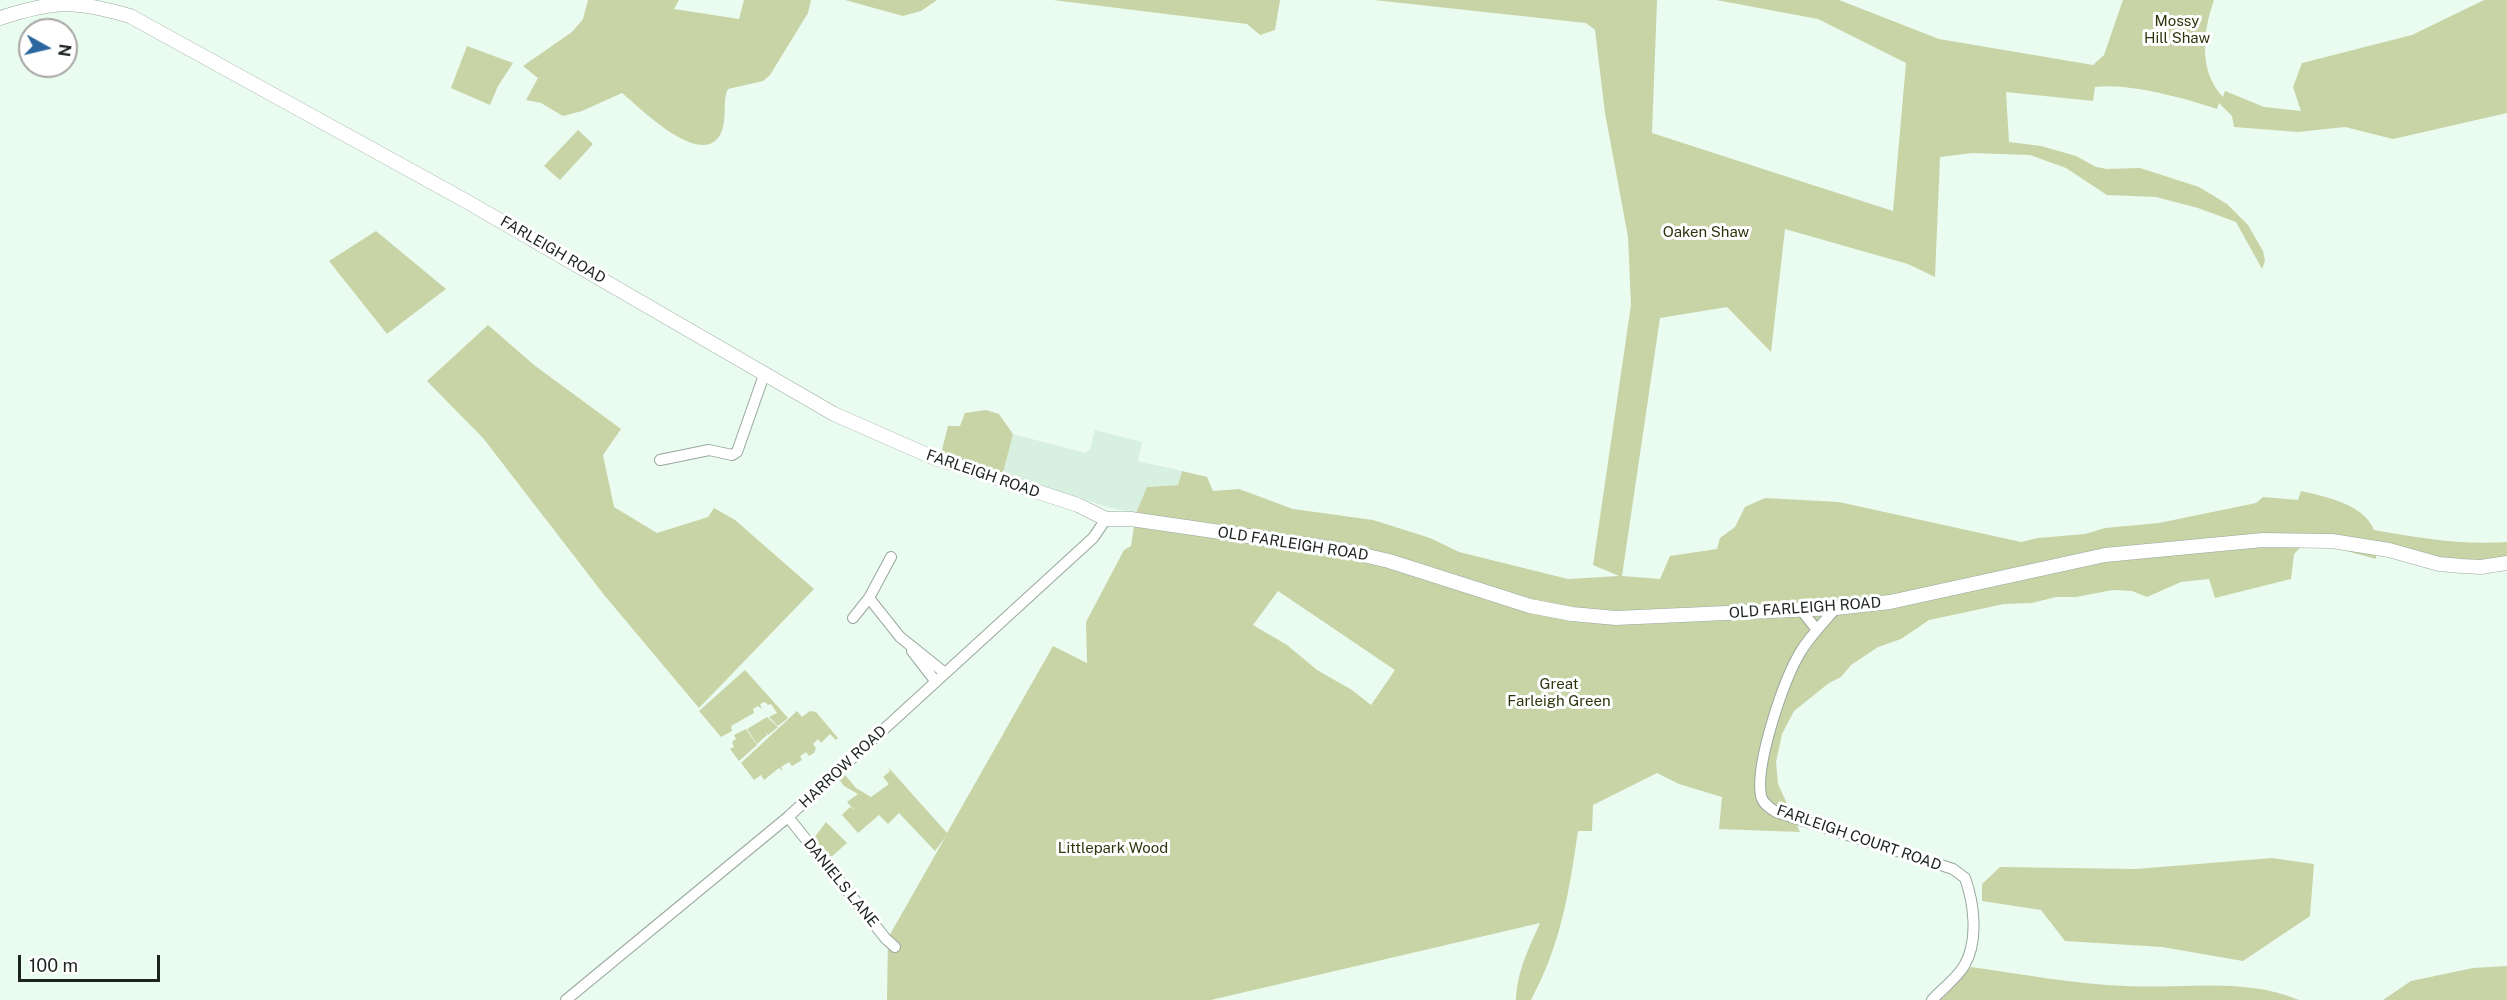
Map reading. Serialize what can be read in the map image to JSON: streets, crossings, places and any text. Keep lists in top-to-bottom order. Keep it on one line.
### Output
{"streets":{"street":["FARLEIGH ROAD","OLD FARLEIGH ROAD","HARROW ROAD","FARLEIGH COURT ROAD","DANIELS LANE"]},"crossings":[["FARLEIGH ROAD","OLD FARLEIGH ROAD"],["FARLEIGH ROAD","HARROW ROAD"],["OLD FARLEIGH ROAD","HARROW ROAD"],["OLD FARLEIGH ROAD","FARLEIGH COURT ROAD"],["HARROW ROAD","DANIELS LANE"]],"parks":["Mossy Hill Shaw","Oaken Shaw","Great Farleigh Green","Littlepark Wood"],"scale_bar":"100 m","north":"right"}
